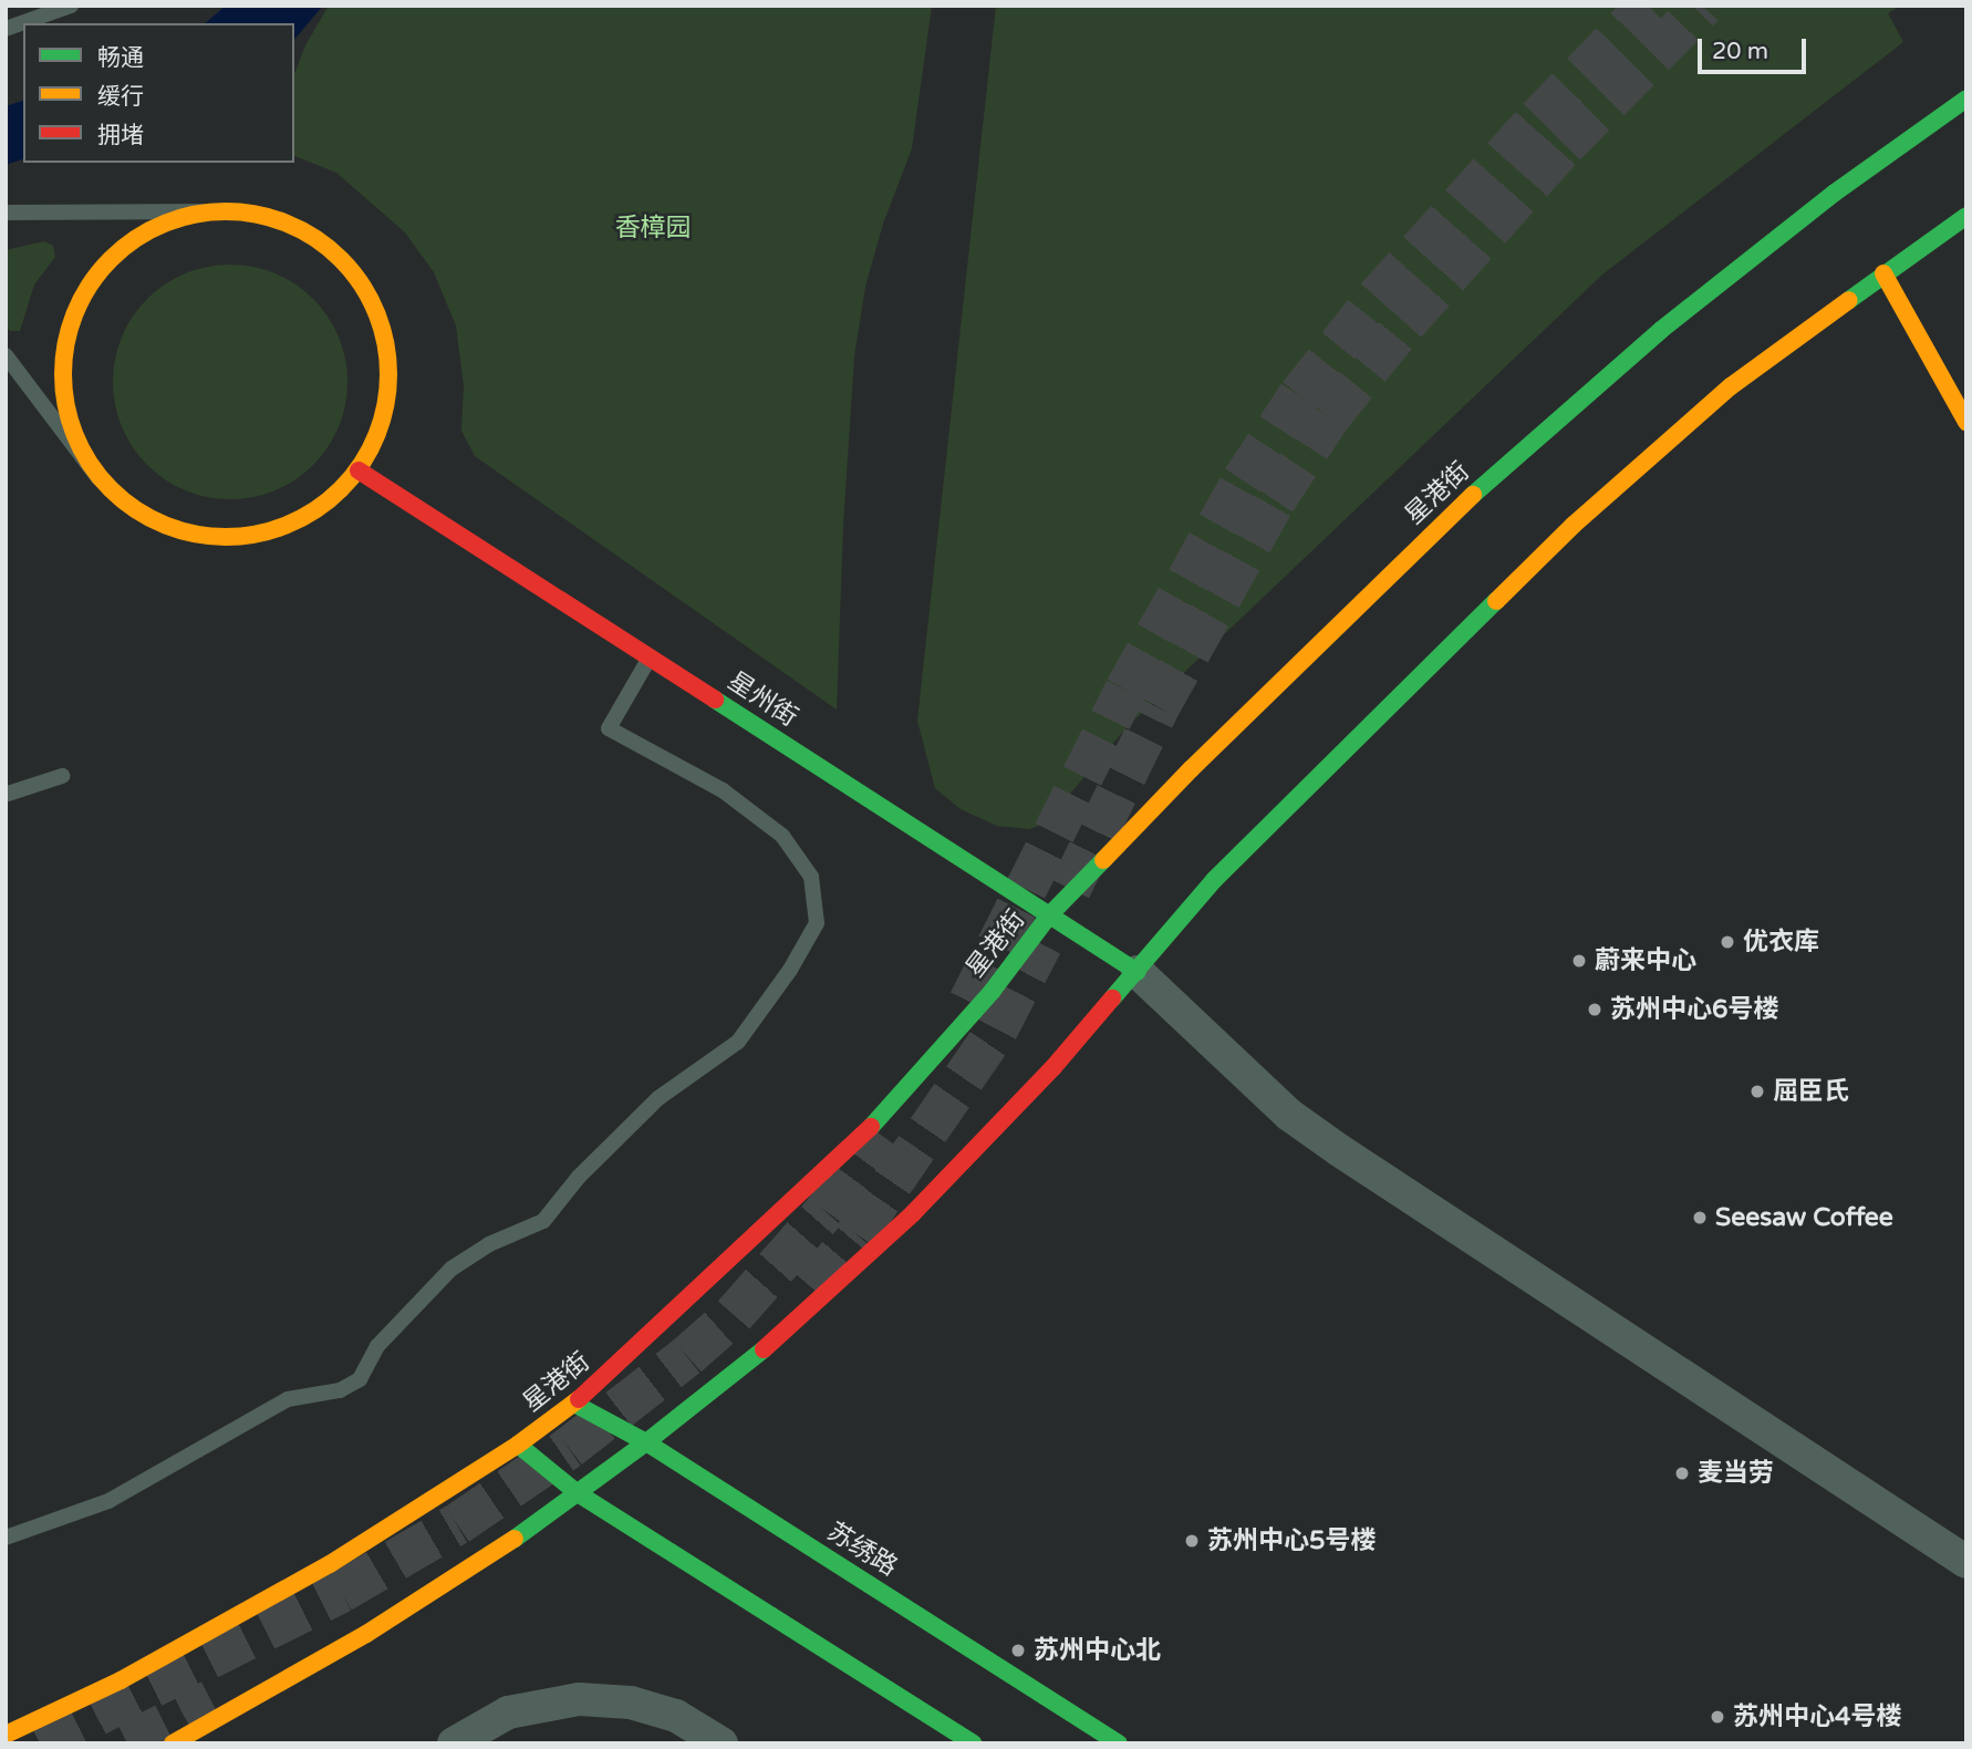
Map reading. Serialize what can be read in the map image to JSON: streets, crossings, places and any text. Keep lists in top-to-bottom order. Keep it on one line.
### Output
{"streets":{"main road":["星港街","星州街","苏绣路"]},"crossings":[["星港街","星州街"],["星港街","苏绣路"]],"parks":["香樟园"],"places":["优衣库","蔚来中心","苏州中心6号楼","屈臣氏","Seesaw Coffee","麦当劳","苏州中心5号楼","苏州中心北","苏州中心4号楼"],"legend":["畅通","缓行","拥堵"],"scale_bar":"20 m"}
